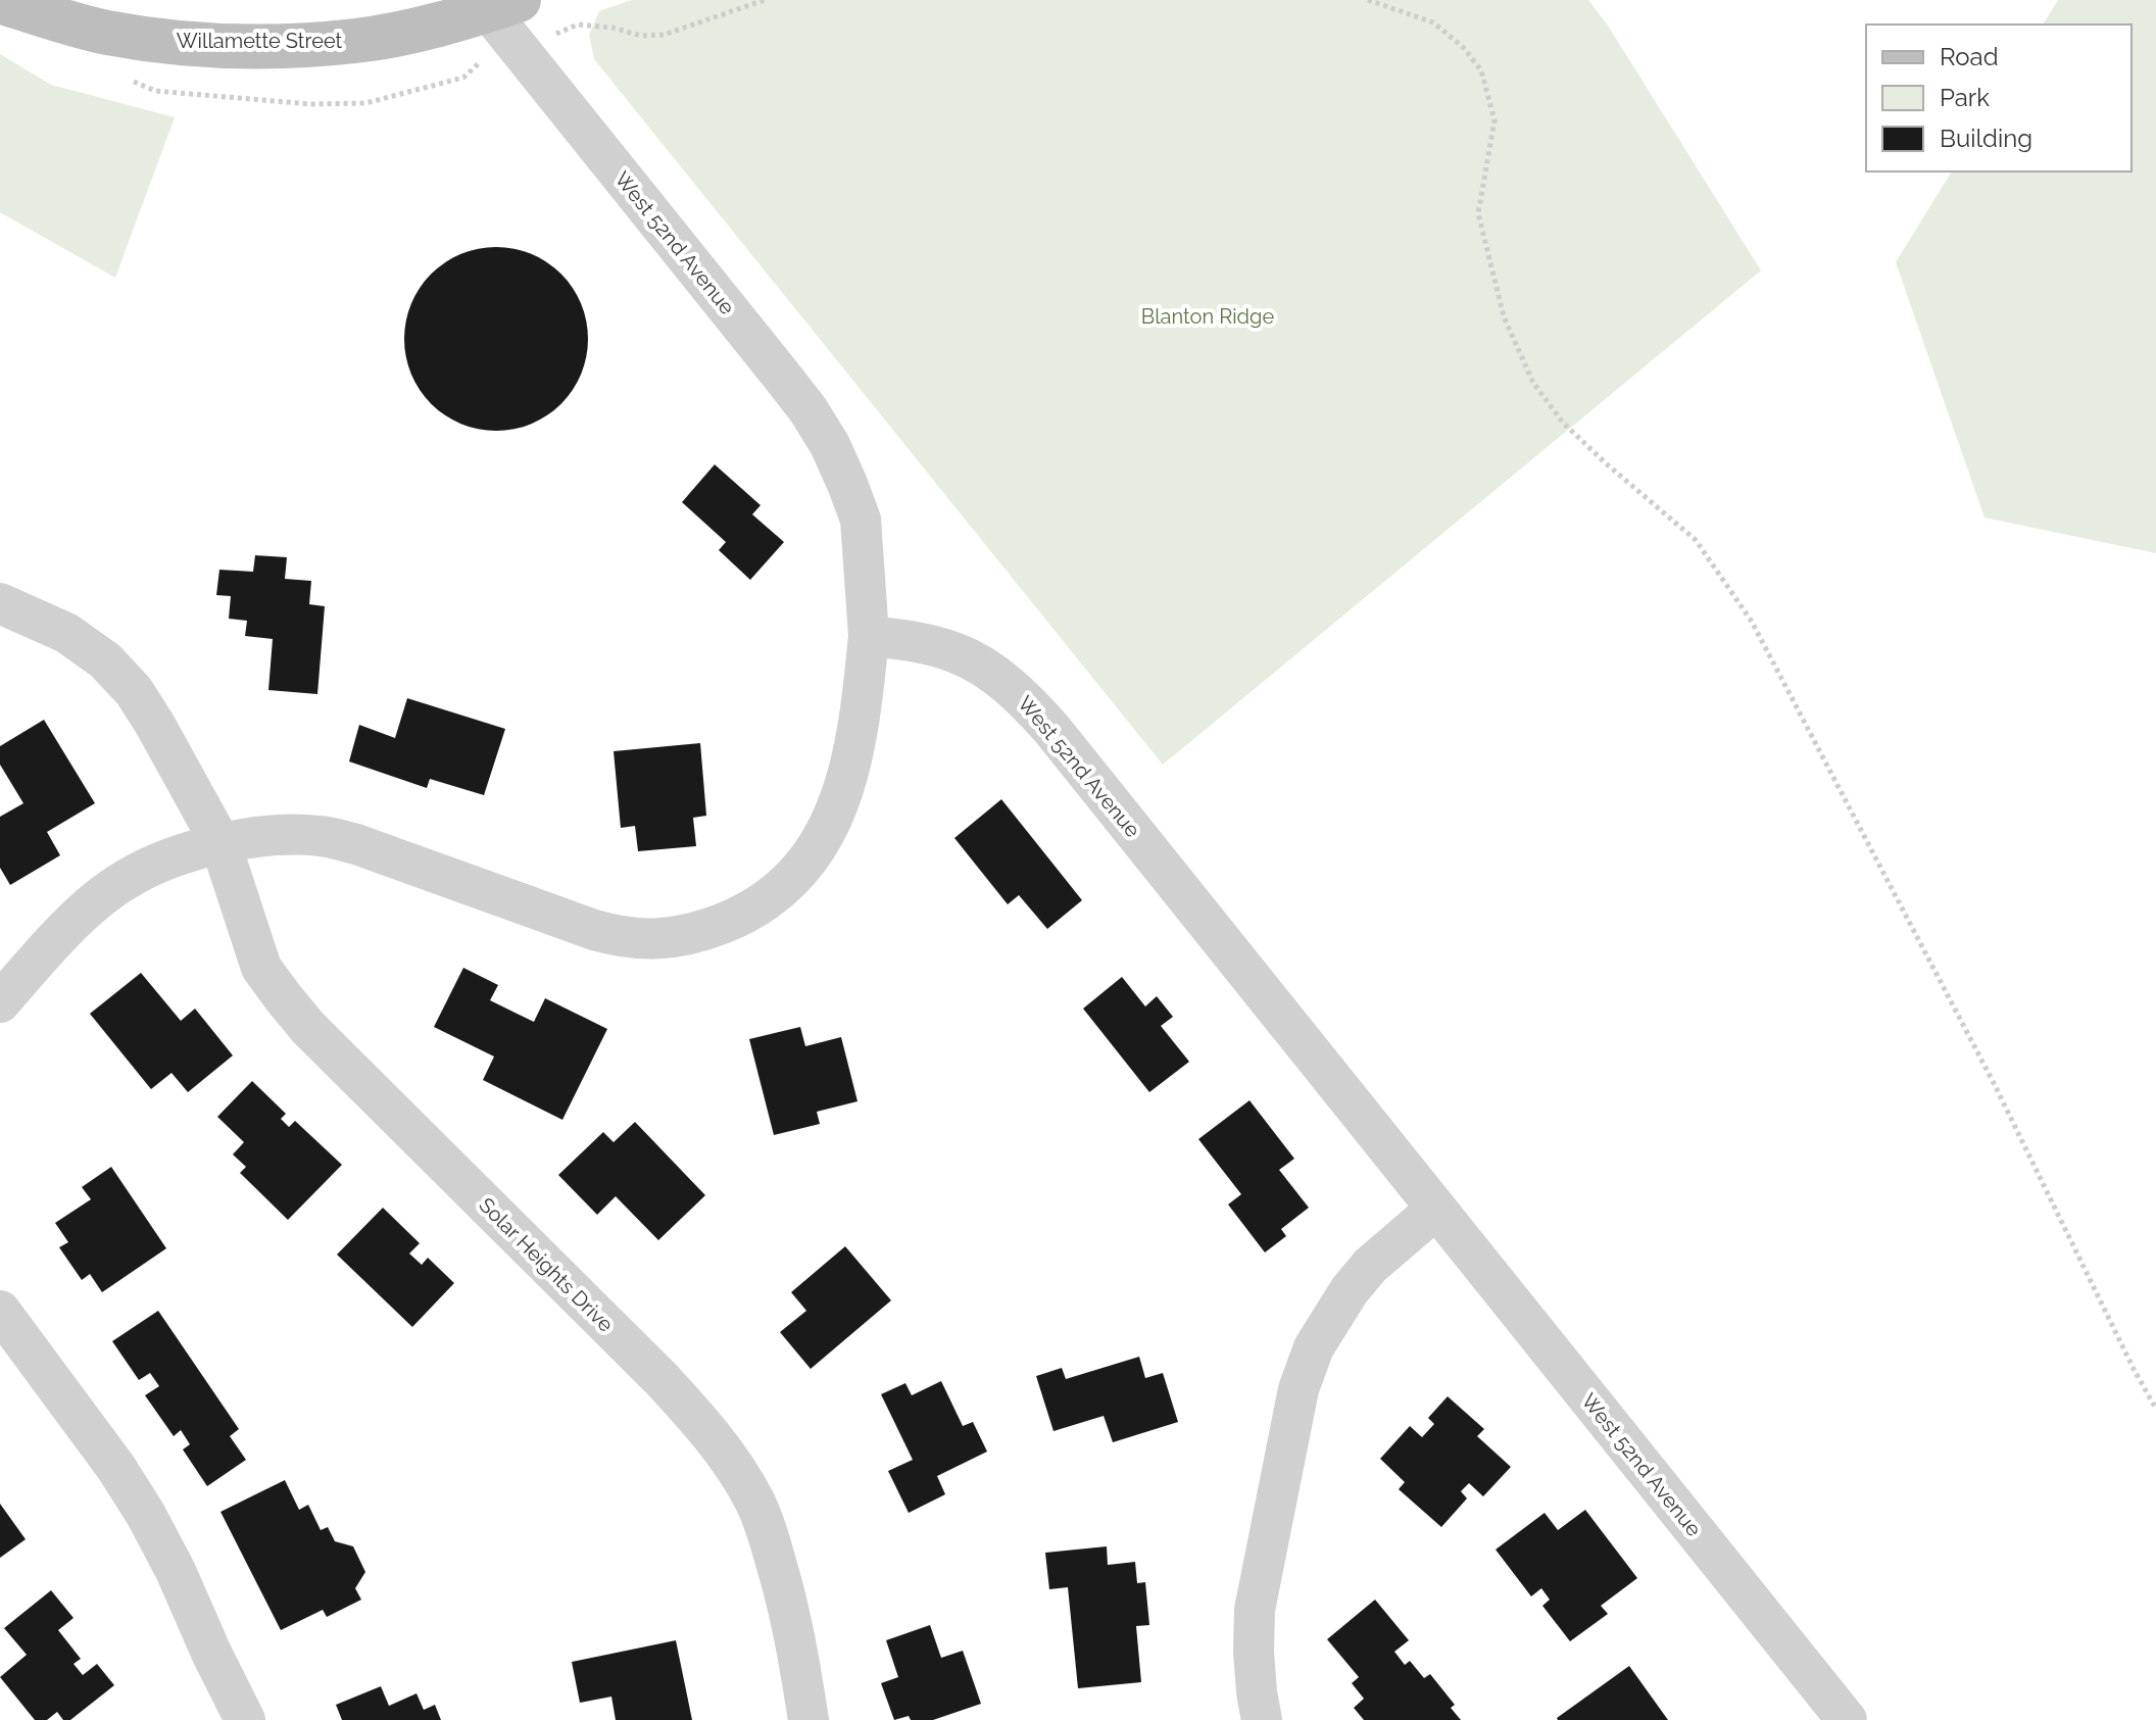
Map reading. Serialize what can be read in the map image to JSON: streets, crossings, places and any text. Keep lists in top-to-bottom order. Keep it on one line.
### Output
{"streets":{"main road":["Willamette Street"],"street":["West 52nd Avenue","Solar Heights Drive"]},"crossings":[["Willamette Street","West 52nd Avenue"]],"parks":["Blanton Ridge"],"legend":["Road","Park","Building"]}
